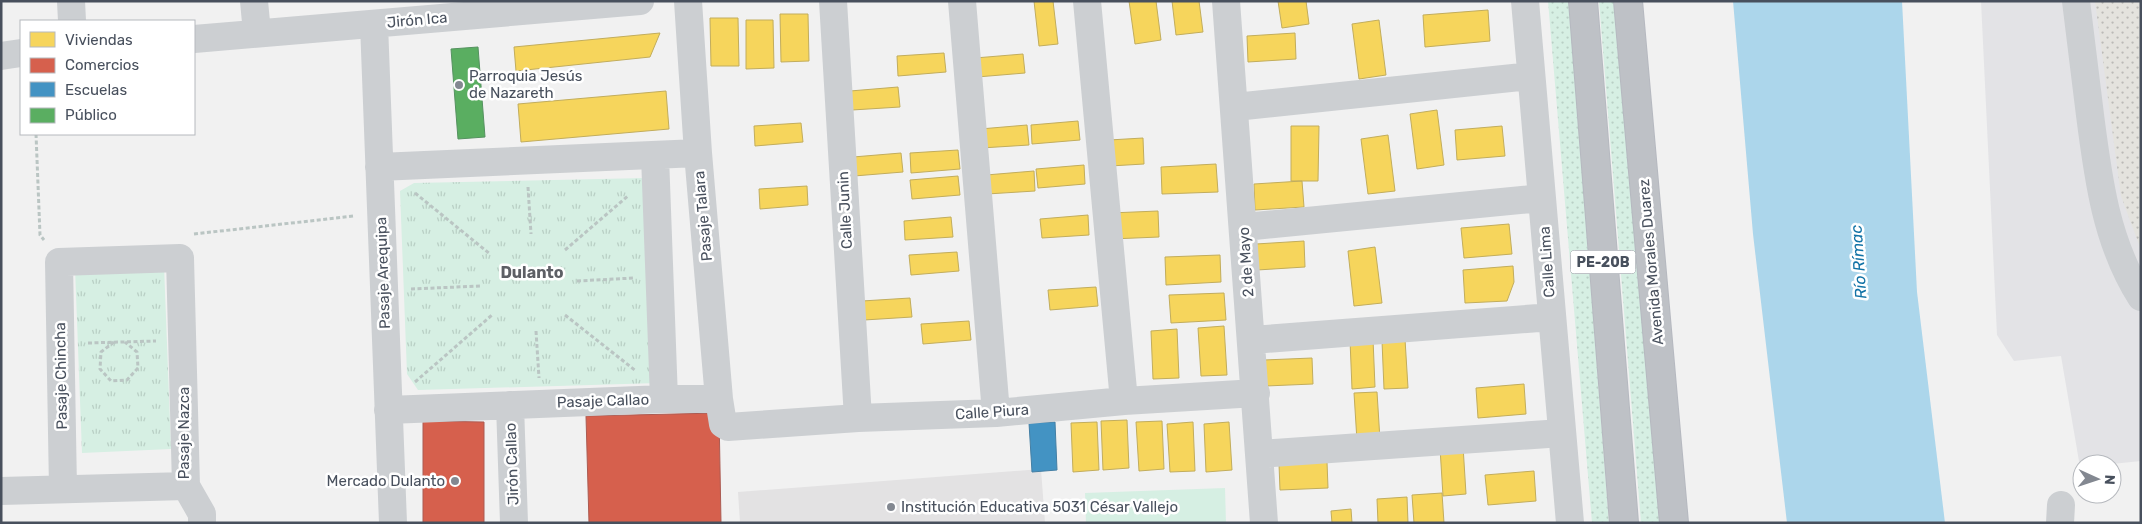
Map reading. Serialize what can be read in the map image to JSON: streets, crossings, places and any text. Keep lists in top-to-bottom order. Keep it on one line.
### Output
{"streets":{"highway":["PE-20B","Avenida Morales Duarez"],"street":["Jirón Ica","Calle Junin","Pasaje Talara","2 de Mayo","Calle Lima","Pasaje Arequipa","Pasaje Chincha","Pasaje Callao","Calle Piura","Pasaje Nazca","Jirón Callao"]},"crossings":[["Jirón Ica","Pasaje Arequipa"],["Calle Junin","Calle Piura"],["Pasaje Talara","Calle Piura"],["2 de Mayo","Calle Piura"],["Pasaje Arequipa","Pasaje Callao"],["Pasaje Chincha","Pasaje Nazca"],["Pasaje Callao","Jirón Callao"]],"districts":["Dulanto"],"water":["Río Rímac"],"places":["Parroquia Jesús de Nazareth","Mercado Dulanto","Institución Educativa 5031 César Vallejo"],"legend":["Viviendas","Comercios","Escuelas","Público"],"north":"right"}
